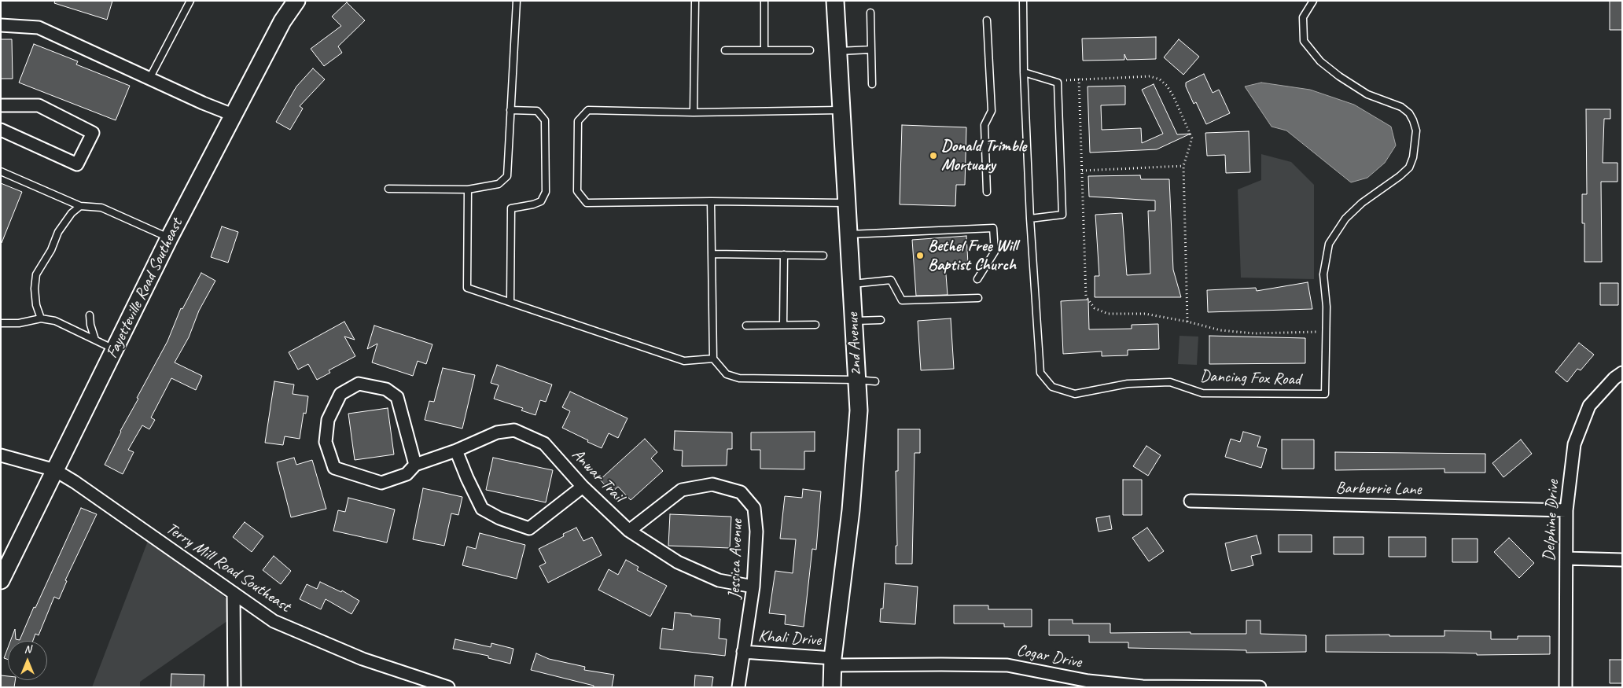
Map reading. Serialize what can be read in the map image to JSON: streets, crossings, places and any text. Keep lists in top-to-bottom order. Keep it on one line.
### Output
{"streets":{"street":["Fayetteville Road Southeast","2nd Avenue","Anwar Trail","Barberrie Lane","Delphine Drive","Jessica Avenue","Terry Mill Road Southeast","Khali Drive","Cogar Drive"],"lane":["Dancing Fox Road"]},"crossings":[["Fayetteville Road Southeast","Terry Mill Road Southeast"],["2nd Avenue","Khali Drive"],["2nd Avenue","Cogar Drive"],["Anwar Trail","Jessica Avenue"],["Barberrie Lane","Delphine Drive"],["Jessica Avenue","Khali Drive"],["Khali Drive","Cogar Drive"]],"places":["Donald Trimble Mortuary","Bethel Free Will Baptist Church"],"north":"top"}
